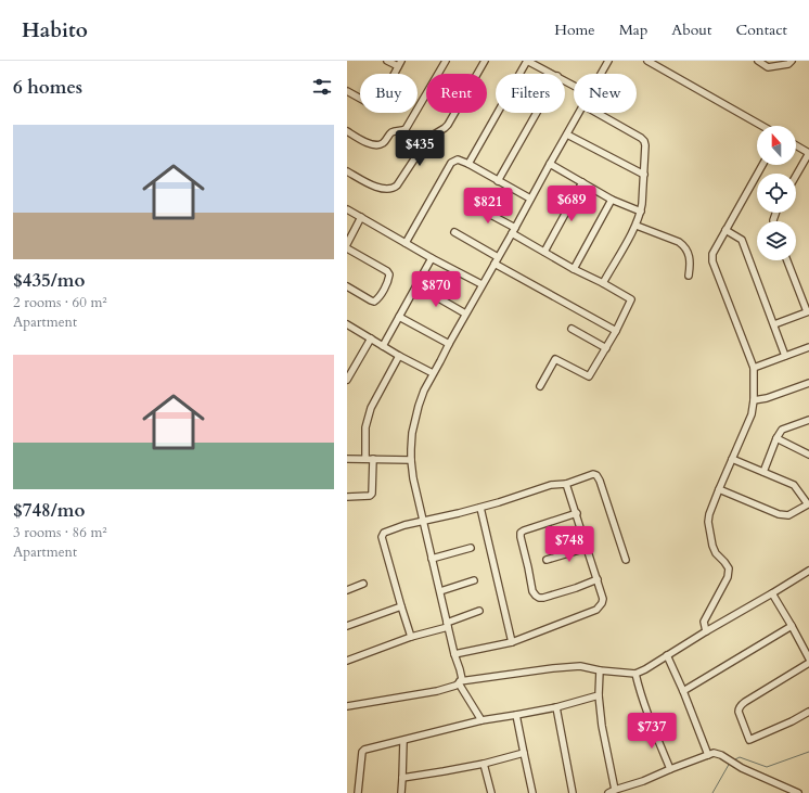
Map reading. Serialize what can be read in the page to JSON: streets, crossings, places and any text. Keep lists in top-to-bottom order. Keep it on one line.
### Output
{"north":"top","page":{"header":"Habito","nav":["Home","Map","About","Contact"],"heading":"6 homes","chip":["Buy","Rent","Filters","New"],"list":[{"name":"$435/mo","note":"2 rooms · 60 m² · Apartment"},{"name":"$748/mo","note":"3 rooms · 86 m² · Apartment"}],"price":["$435","$689","$821","$870","$748","$737"]}}
